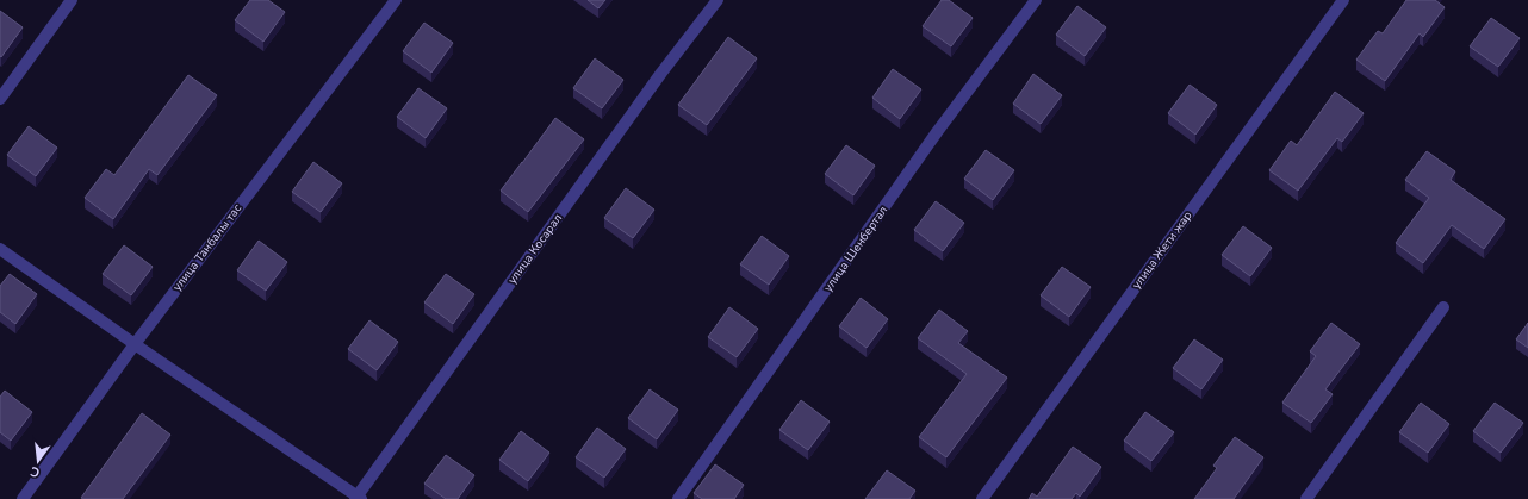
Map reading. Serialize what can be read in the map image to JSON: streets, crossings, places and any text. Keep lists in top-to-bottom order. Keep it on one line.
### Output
{"streets":{"street":["улица Танбалы тас","улица Косарал","улица Шенбертал","улица Жети жар"]},"north":"bottom"}
